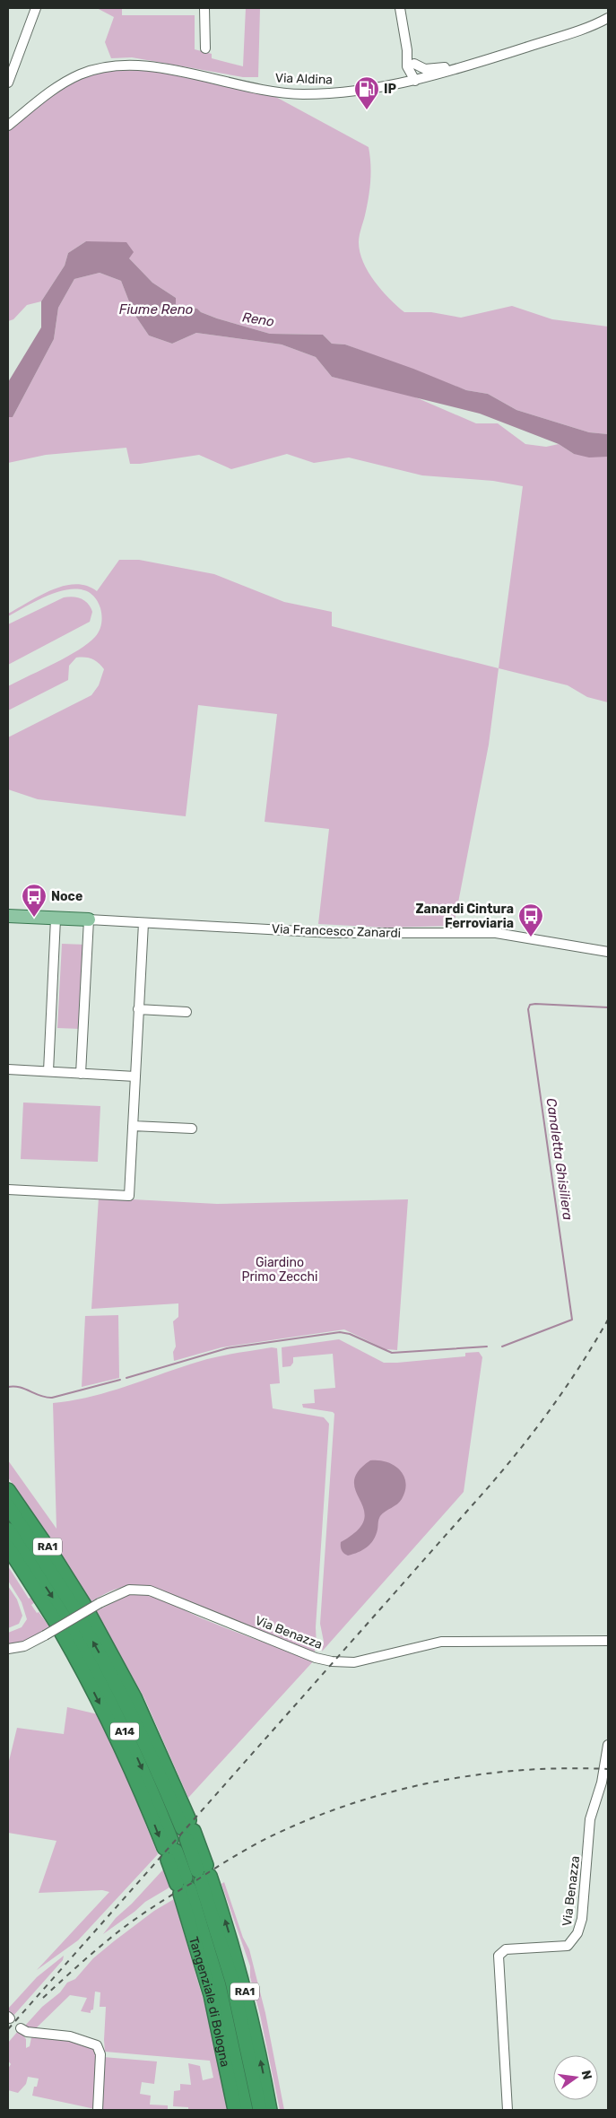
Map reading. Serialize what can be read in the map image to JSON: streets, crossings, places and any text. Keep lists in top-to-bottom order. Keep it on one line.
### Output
{"streets":{"highway":["RA1","A14","Tangenziale di Bologna"],"main road":["Via Francesco Zanardi"],"street":["Via Aldina","Via Benazza"]},"crossings":[["RA1","A14"],["A14","Tangenziale di Bologna"]],"water":["Fiume Reno","Reno","Canaletta Ghisiliera"],"parks":["Giardino Primo Zecchi"],"places":{"fuel station":["IP"],"bus stop":["Noce","Zanardi Cintura Ferroviaria"]},"north":"right"}
